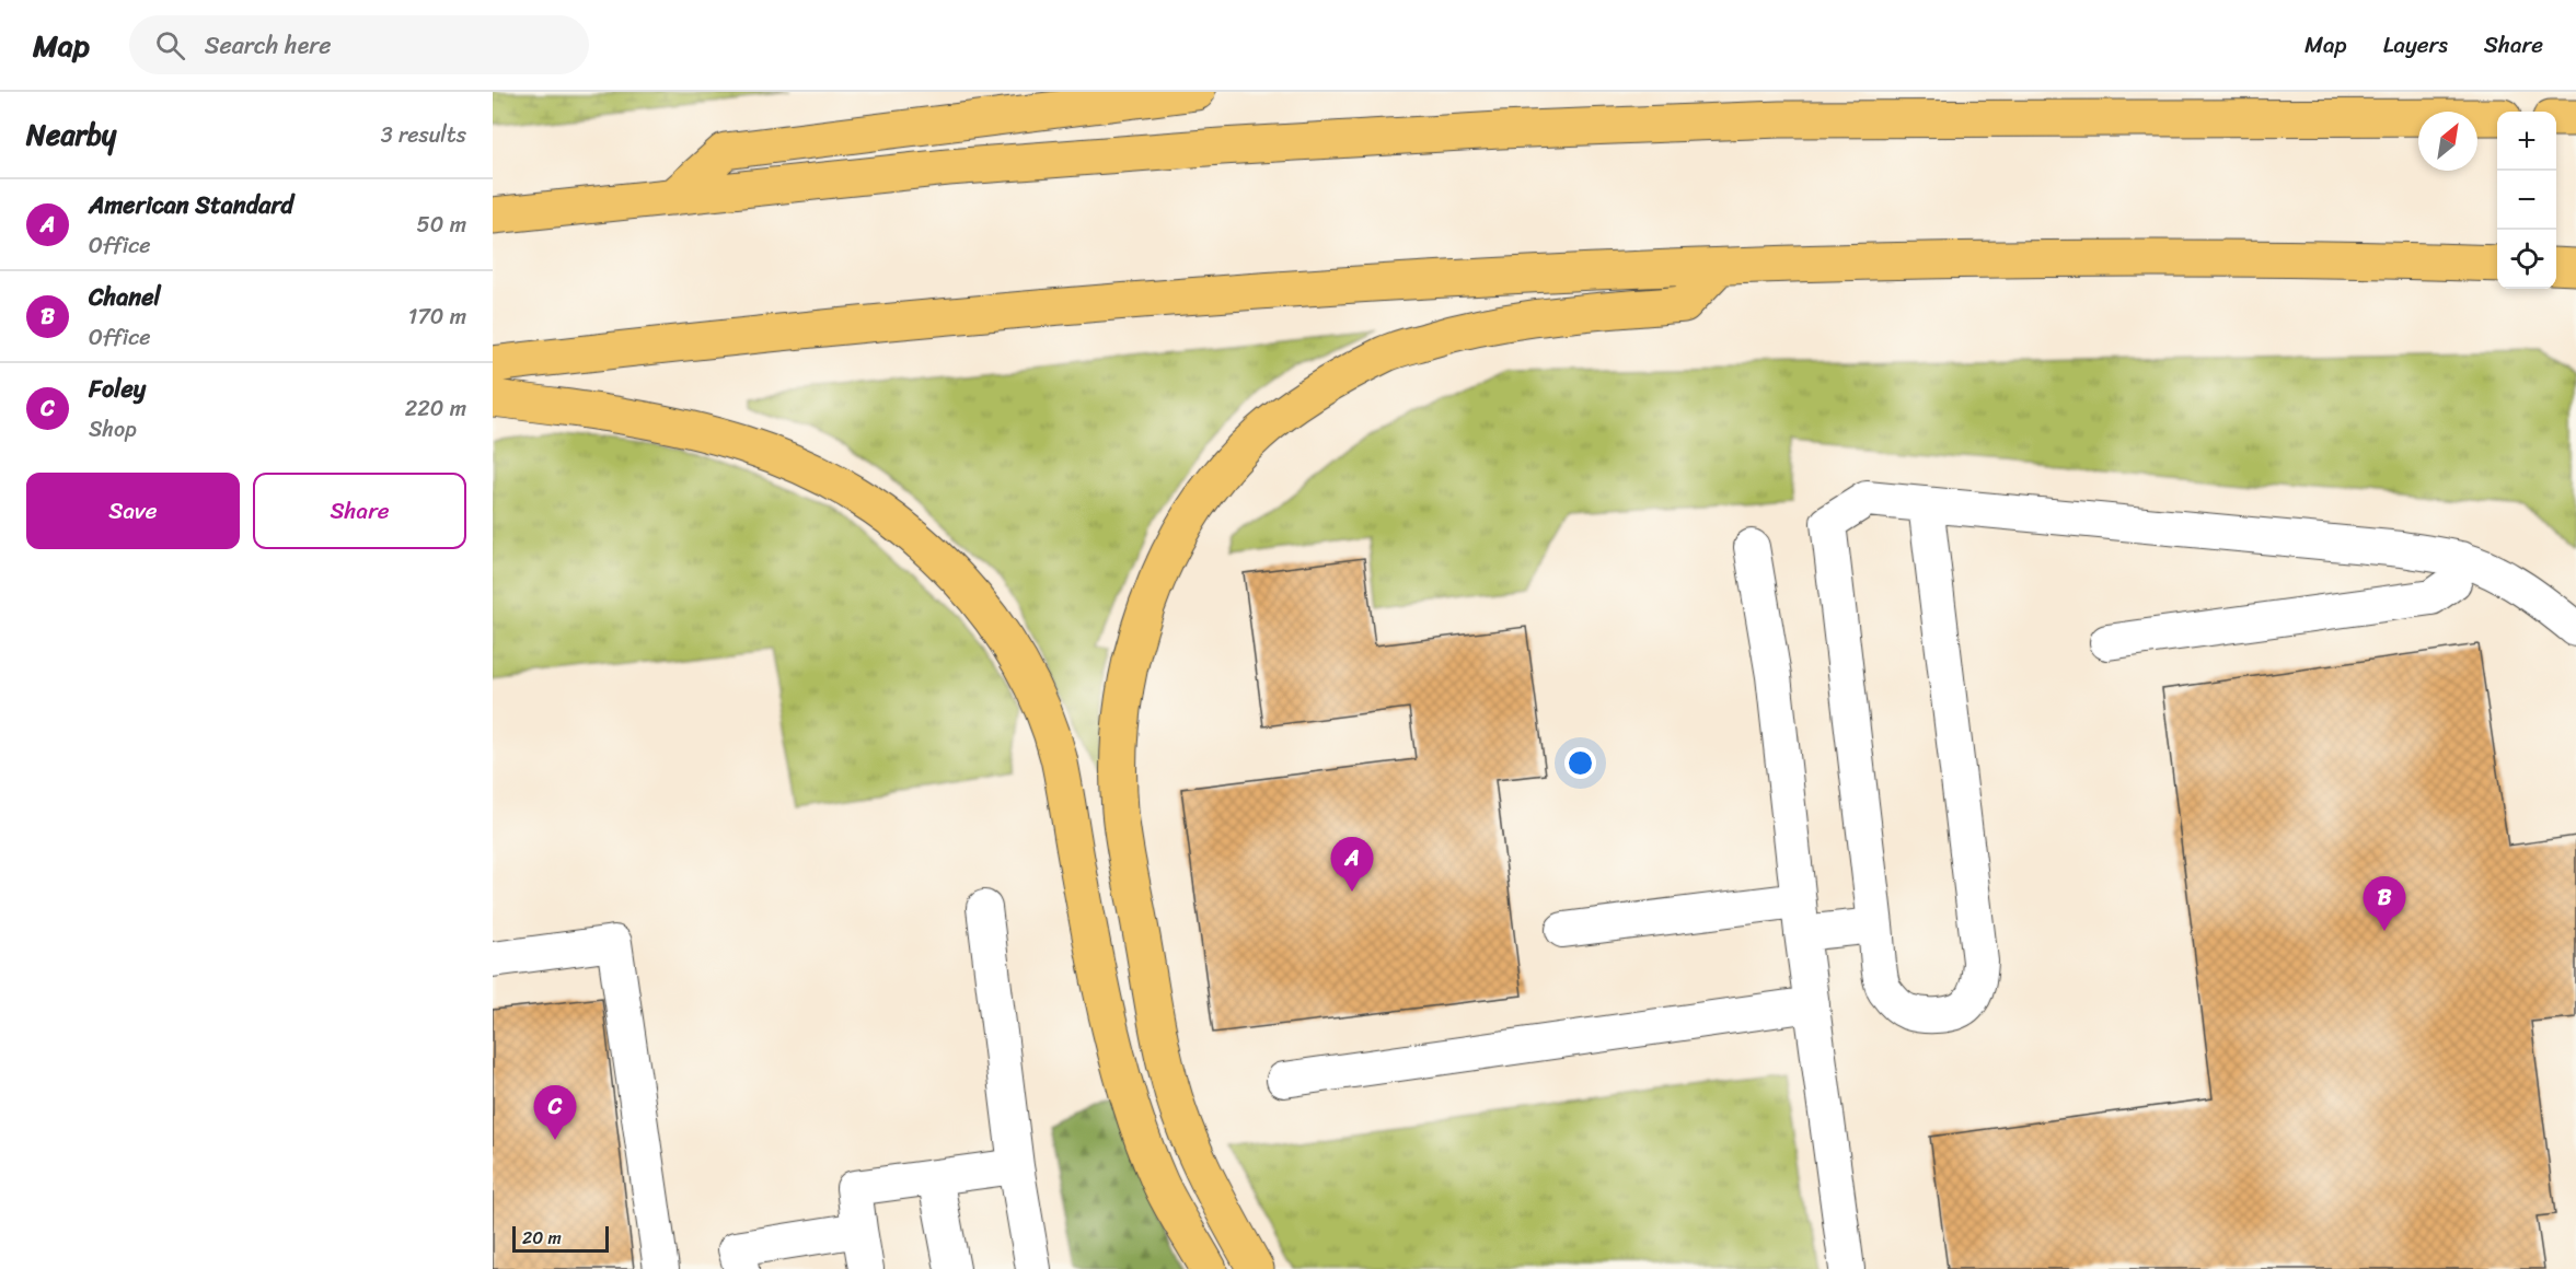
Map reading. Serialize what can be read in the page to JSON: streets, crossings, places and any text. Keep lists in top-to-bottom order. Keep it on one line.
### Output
{"scale_bar":"20 m","north":"top right","page":{"header":"Map","search":"Search here","nav":["Map","Layers","Share"],"heading":["Nearby","3 results"],"map_buttons":["+","−"],"list":[{"mark":"A","name":"American Standard","note":"Office","value":"50 m"},{"mark":"B","name":"Chanel","note":"Office","value":"170 m"},{"mark":"C","name":"Foley","note":"Shop","value":"220 m"}],"buttons":["Save","Share"],"pins":["A","B","C"],"scale":"20 m"}}
